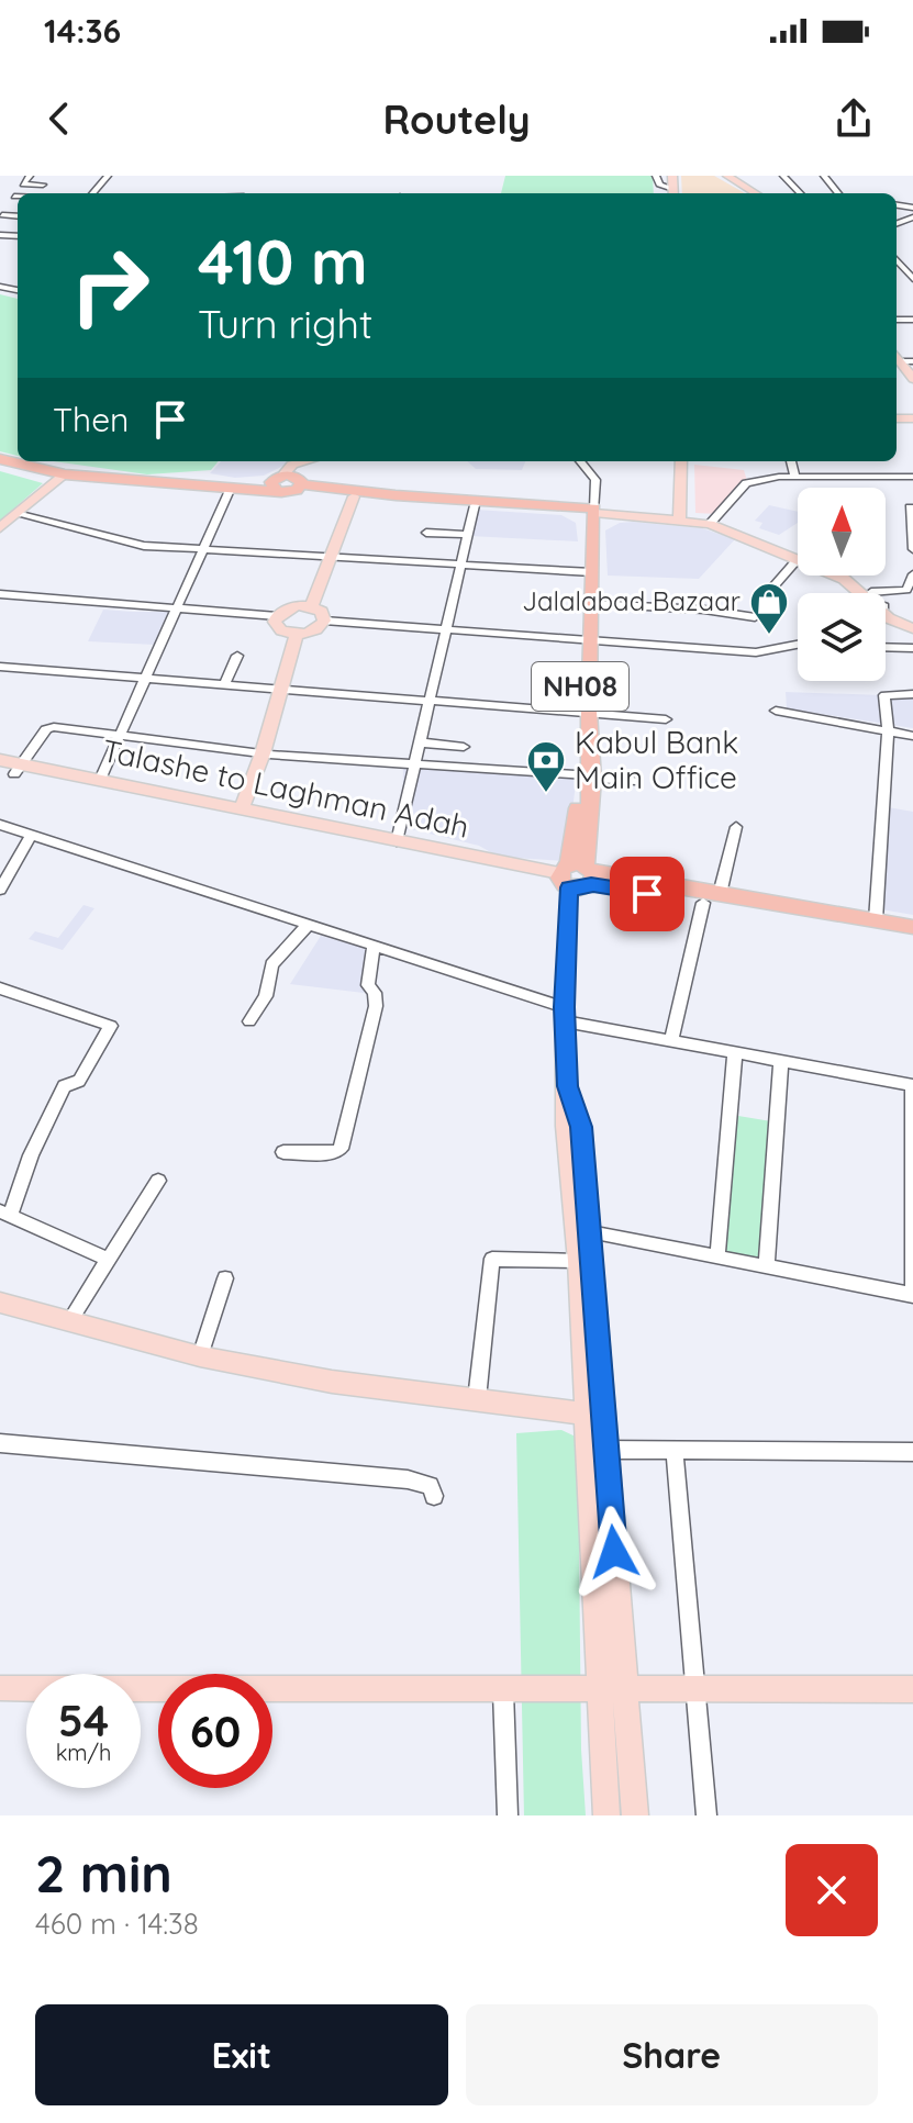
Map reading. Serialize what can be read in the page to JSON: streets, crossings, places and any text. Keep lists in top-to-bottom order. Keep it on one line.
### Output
{"streets":{"highway":["NH08"],"main road":["Talashe to Laghman Adah"]},"crossings":[["NH08","Talashe to Laghman Adah"]],"places":{"shop":["Jalalabad Bazaar"],"bank":["Kabul Bank Main Office"]},"north":"top","page":{"status":"14:36","header":"Routely","turn":["410 m","Turn right"],"then":"Then","speed":"54 km/h","limit":"60","heading":["2 min","460 m · 14:38"],"buttons":["Exit","Share"]}}
